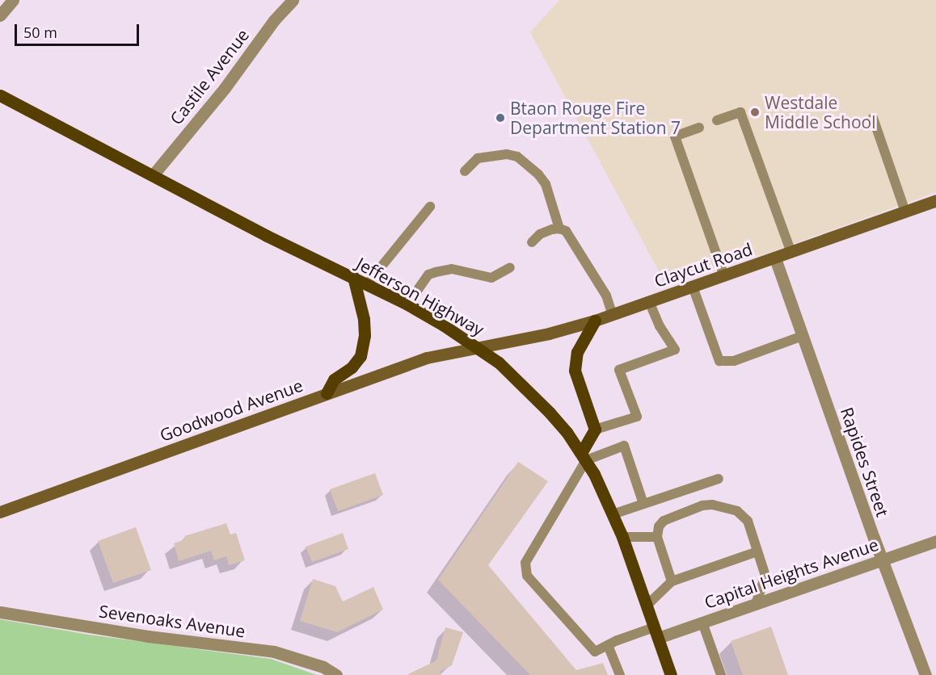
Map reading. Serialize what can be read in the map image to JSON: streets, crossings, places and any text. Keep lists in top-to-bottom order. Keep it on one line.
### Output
{"streets":{"main road":["Jefferson Highway"],"street":["Castile Avenue","Claycut Road","Goodwood Avenue","Rapides Street","Capital Heights Avenue","Sevenoaks Avenue"]},"crossings":[["Castile Avenue","Jefferson Highway"],["Claycut Road","Jefferson Highway"],["Claycut Road","Goodwood Avenue"],["Claycut Road","Rapides Street"],["Jefferson Highway","Goodwood Avenue"],["Jefferson Highway","Capital Heights Avenue"],["Rapides Street","Capital Heights Avenue"]],"places":["Westdale Middle School","Btaon Rouge Fire Department Station 7"],"scale_bar":"50 m"}
